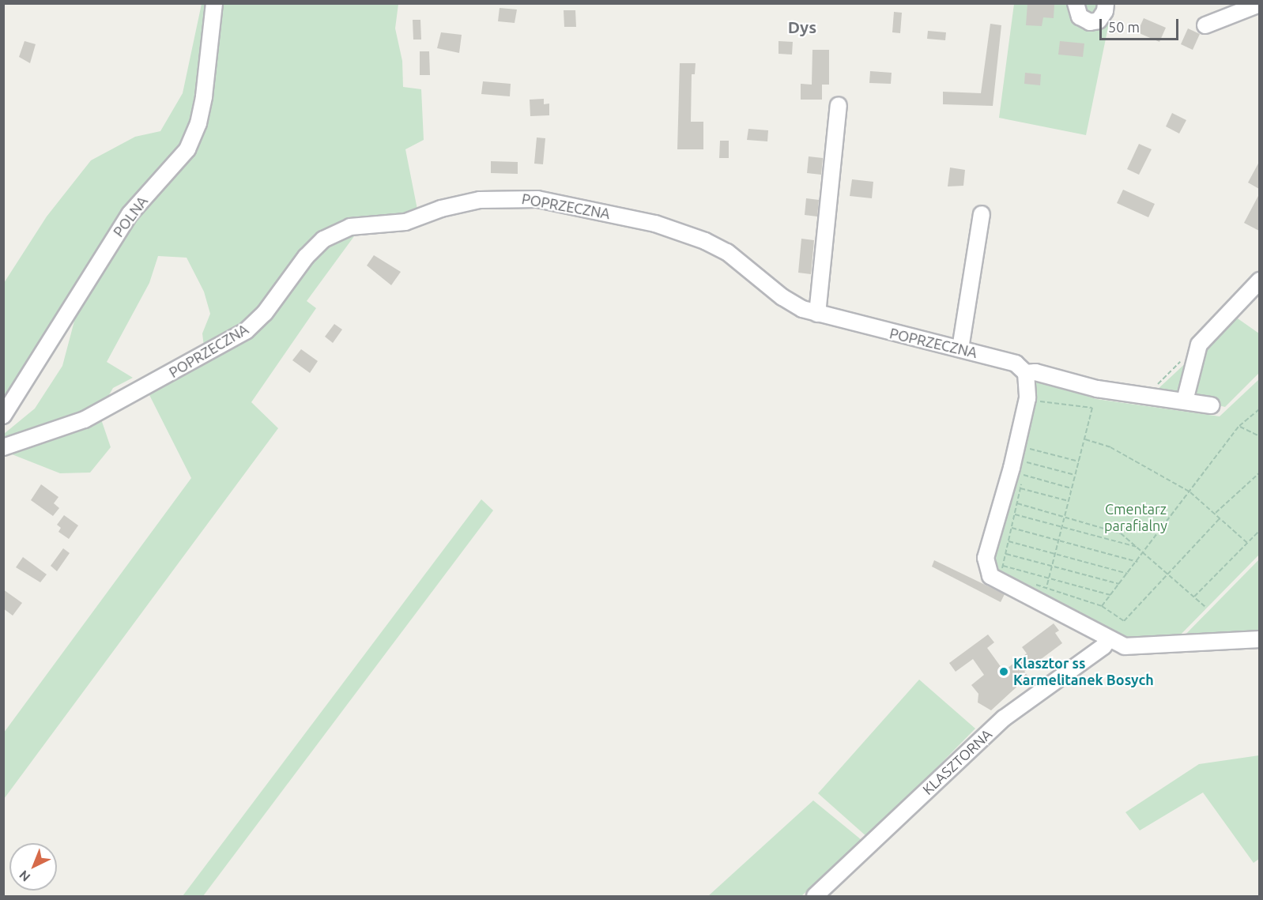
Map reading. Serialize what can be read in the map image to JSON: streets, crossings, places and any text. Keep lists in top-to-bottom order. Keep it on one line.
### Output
{"streets":{"street":["POPRZECZNA","POLNA","KLASZTORNA"]},"districts":["Dys"],"parks":["Cmentarz parafialny"],"places":["Klasztor ss Karmelitanek Bosych"],"scale_bar":"50 m","north":"bottom left"}
